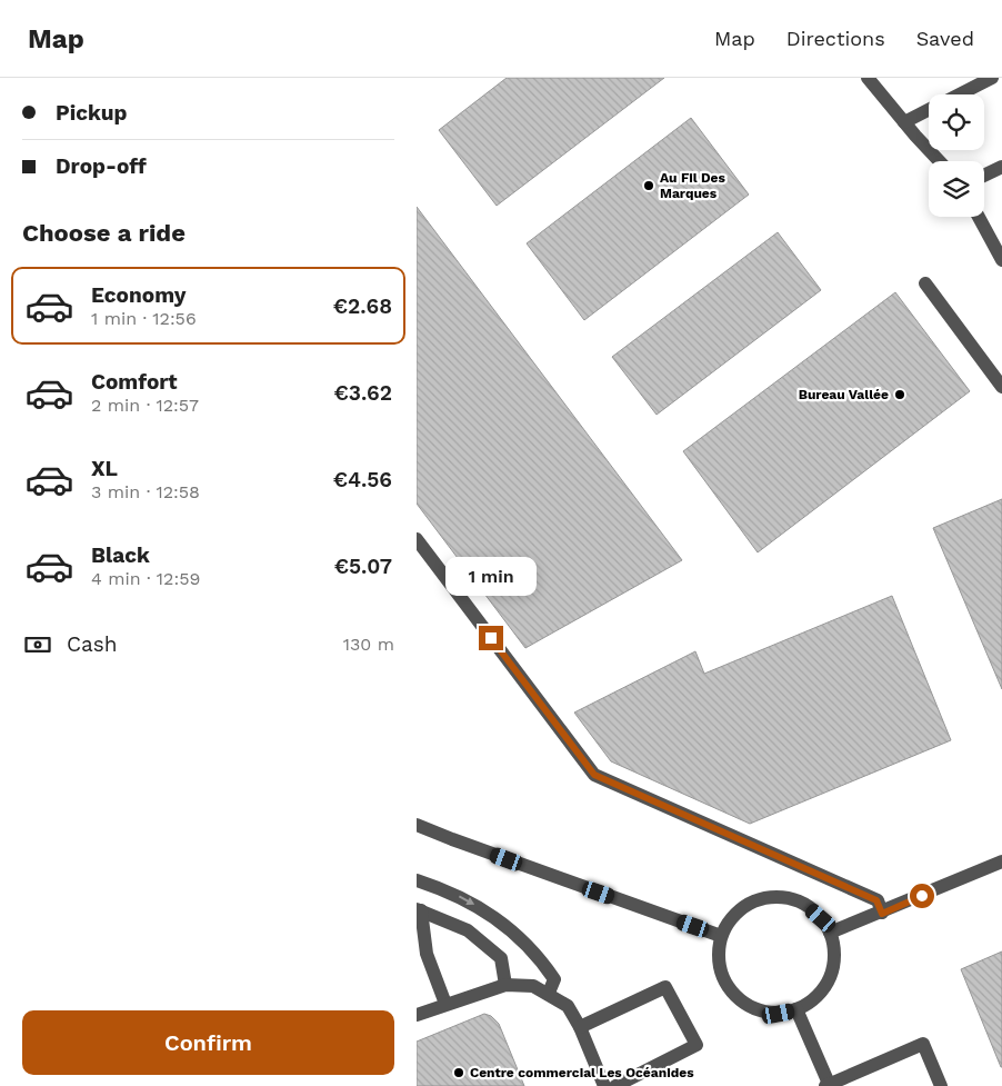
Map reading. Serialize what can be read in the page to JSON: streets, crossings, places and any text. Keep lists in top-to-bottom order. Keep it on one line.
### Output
{"places":["Au Fil Des Marques","Bureau Vallée","Centre commercial Les Océanides"],"page":{"header":"Map","nav":["Map","Directions","Saved"],"banner":["Pickup","Drop-off"],"heading":"Choose a ride","list":[{"name":"Economy","note":"1 min · 12:56","value":"€2.68"},{"name":"Comfort","note":"2 min · 12:57","value":"€3.62"},{"name":"XL","note":"3 min · 12:58","value":"€4.56"},{"name":"Black","note":"4 min · 12:59","value":"€5.07"}],"bubble":"1 min","pay":["Cash","130 m"],"buttons":"Confirm"}}
